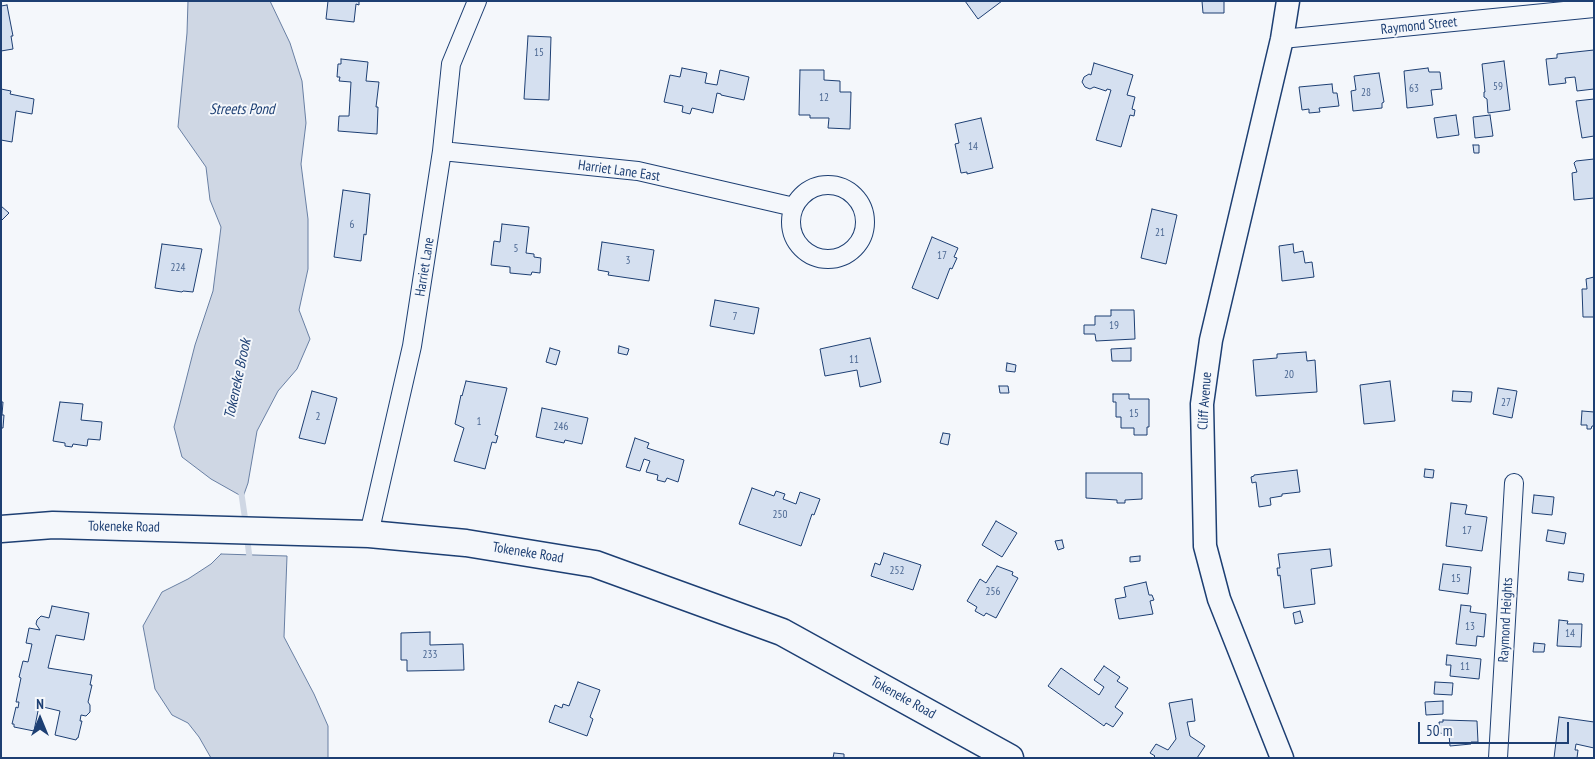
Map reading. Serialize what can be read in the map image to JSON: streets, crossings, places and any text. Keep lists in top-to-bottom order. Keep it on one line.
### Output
{"streets":{"main road":["Tokeneke Road"],"street":["Raymond Street","Harriet Lane East","Harriet Lane","Cliff Avenue","Raymond Heights"]},"crossings":[["Raymond Street","Cliff Avenue"],["Harriet Lane East","Harriet Lane"],["Harriet Lane","Tokeneke Road"]],"water":["Streets Pond","Tokeneke Brook"],"house_numbers":["15","59","63","28","12","14","6","21","5","17","3","224","7","19","11","20","27","15","2","1","246","250","17","252","15","256","13","14","233","11"],"scale_bar":"50 m","north":"top"}
